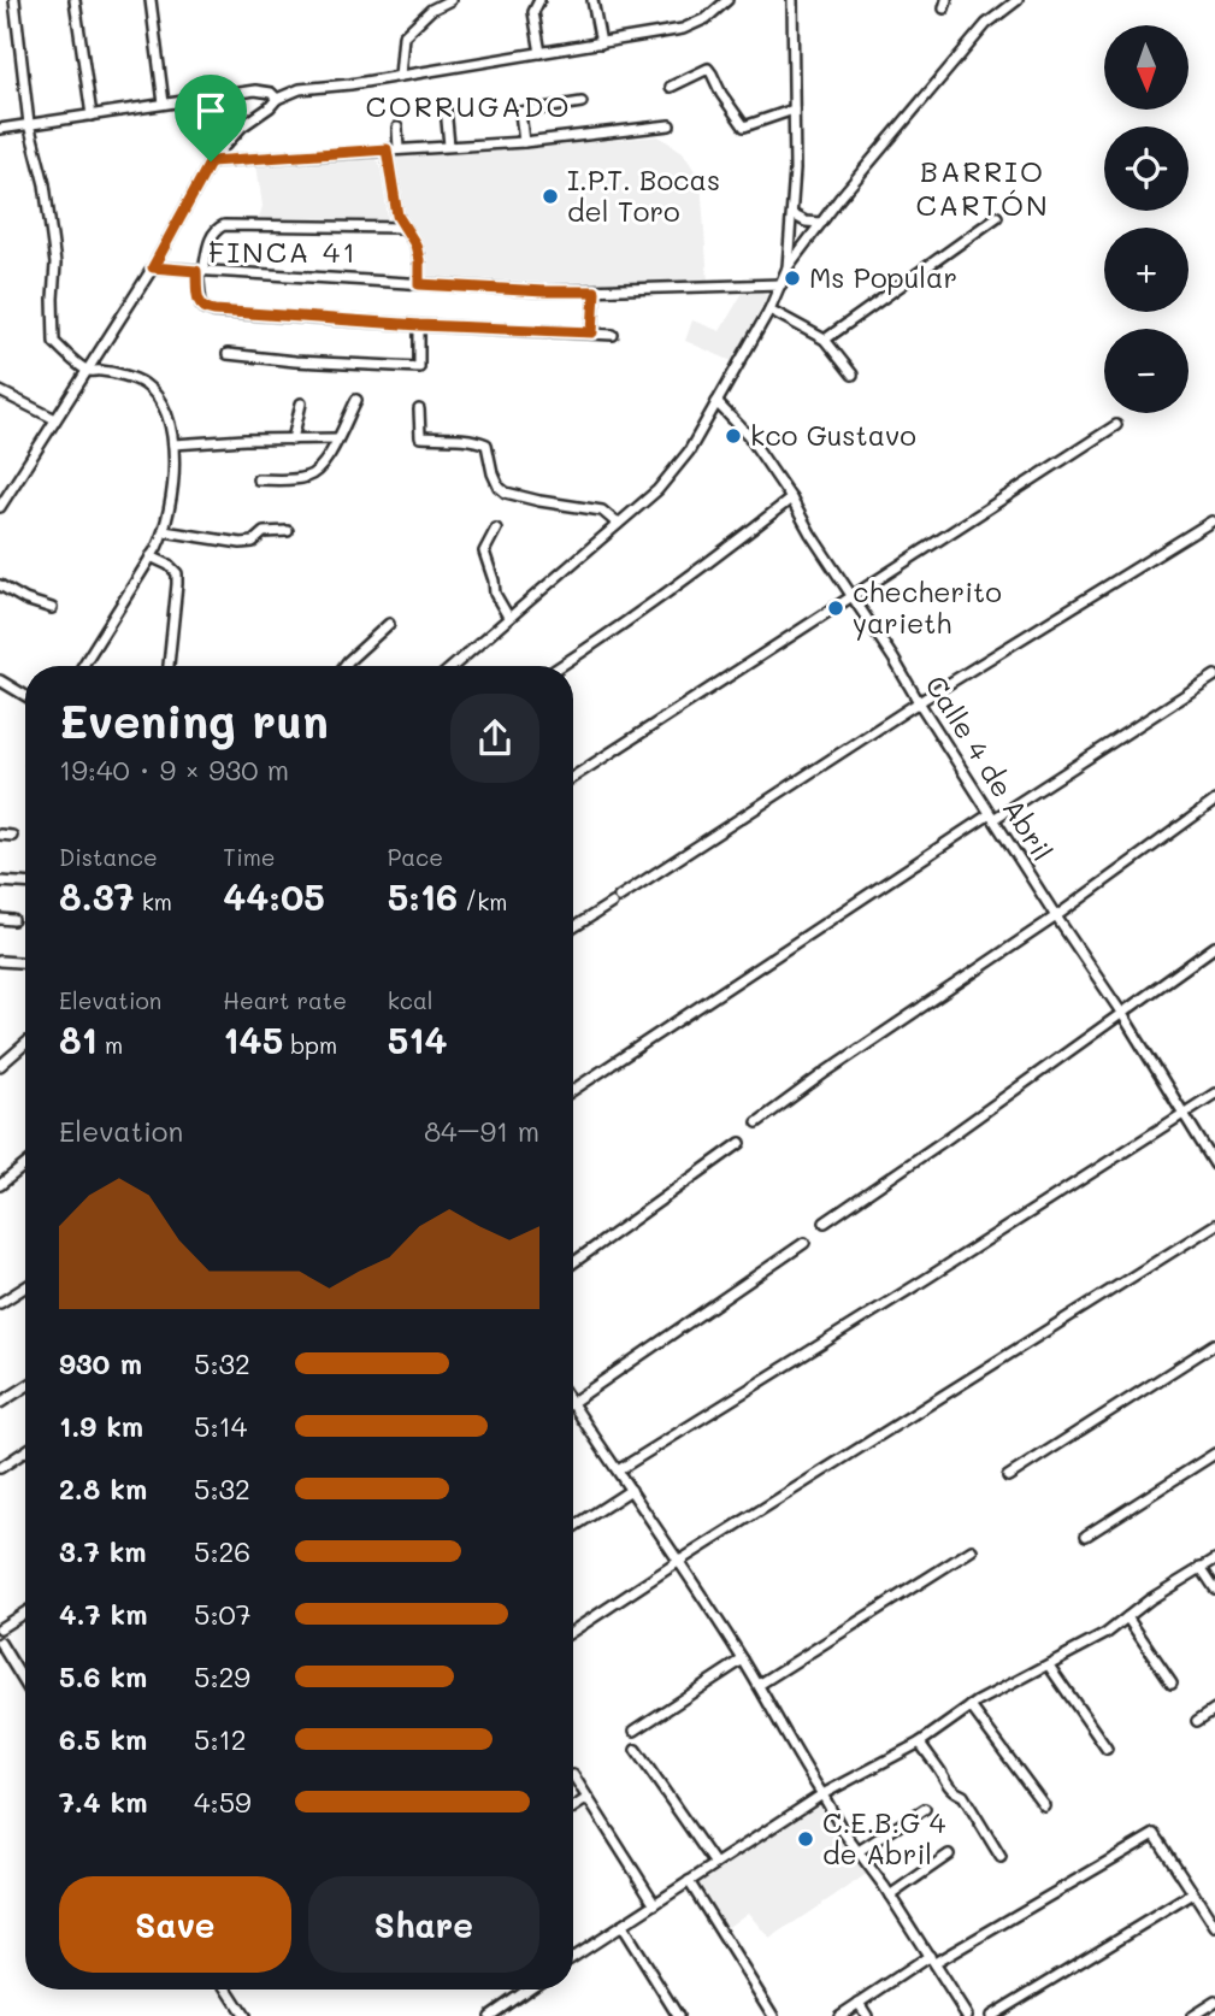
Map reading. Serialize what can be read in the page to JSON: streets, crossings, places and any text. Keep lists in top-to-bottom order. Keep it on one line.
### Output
{"streets":{"street":["Calle 4 de Abril"]},"districts":["CORRUGADO","BARRIO CARTÓN","FINCA 41"],"places":["I.P.T. Bocas del Toro","Ms Popular","kco Gustavo","checherito yarieth","C.E.B.G 4 de Abril"],"north":"bottom","page":{"map_buttons":["+","−"],"heading":["Evening run","19:40 · 9 × 930 m"],"stats":[["Distance","8.37 km"],["Time","44:05"],["Pace","5:16 /km"],["Elevation","81 m"],["Heart rate","145 bpm"],["kcal","514"]],"chart":["Elevation","84–91 m"],"list":[{"name":"930 m","note":"5:32"},{"name":"1.9 km","note":"5:14"},{"name":"2.8 km","note":"5:32"},{"name":"3.7 km","note":"5:26"},{"name":"4.7 km","note":"5:07"},{"name":"5.6 km","note":"5:29"},{"name":"6.5 km","note":"5:12"},{"name":"7.4 km","note":"4:59"}],"buttons":["Save","Share"]}}
